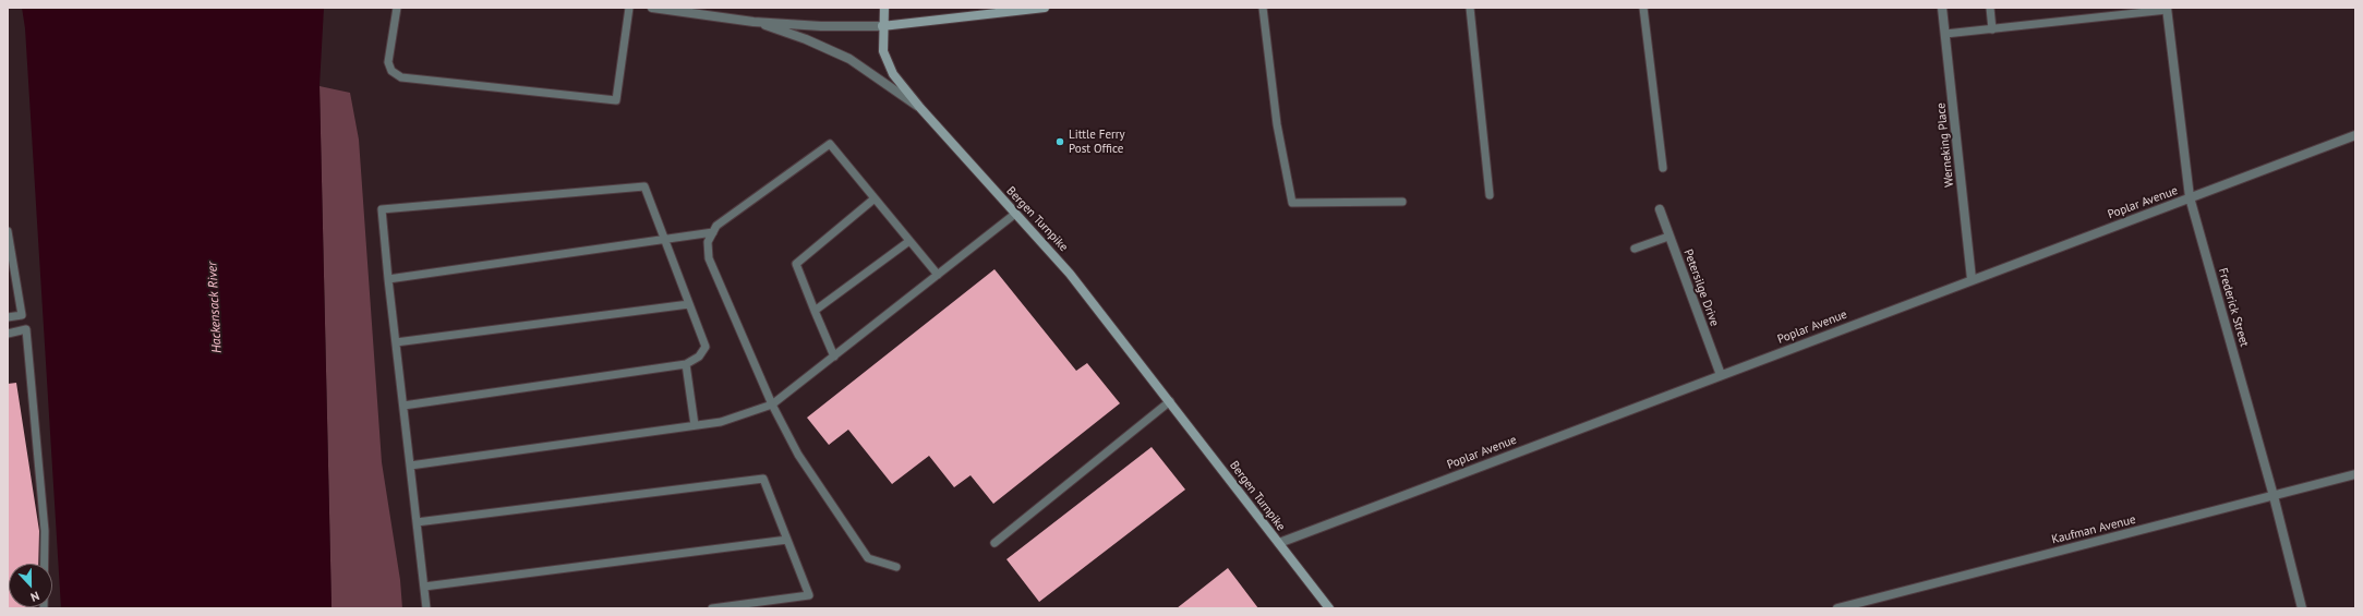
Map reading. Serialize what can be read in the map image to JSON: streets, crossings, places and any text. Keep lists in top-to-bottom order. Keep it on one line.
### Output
{"streets":{"street":["Werneking Place","Poplar Avenue","Bergen Turnpike","Petersilge Drive","Frederick Street","Kaufman Avenue"]},"crossings":[["Werneking Place","Poplar Avenue"],["Poplar Avenue","Bergen Turnpike"],["Poplar Avenue","Petersilge Drive"],["Poplar Avenue","Frederick Street"],["Frederick Street","Kaufman Avenue"]],"water":["Hackensack River"],"places":["Little Ferry Post Office"],"north":"bottom"}
